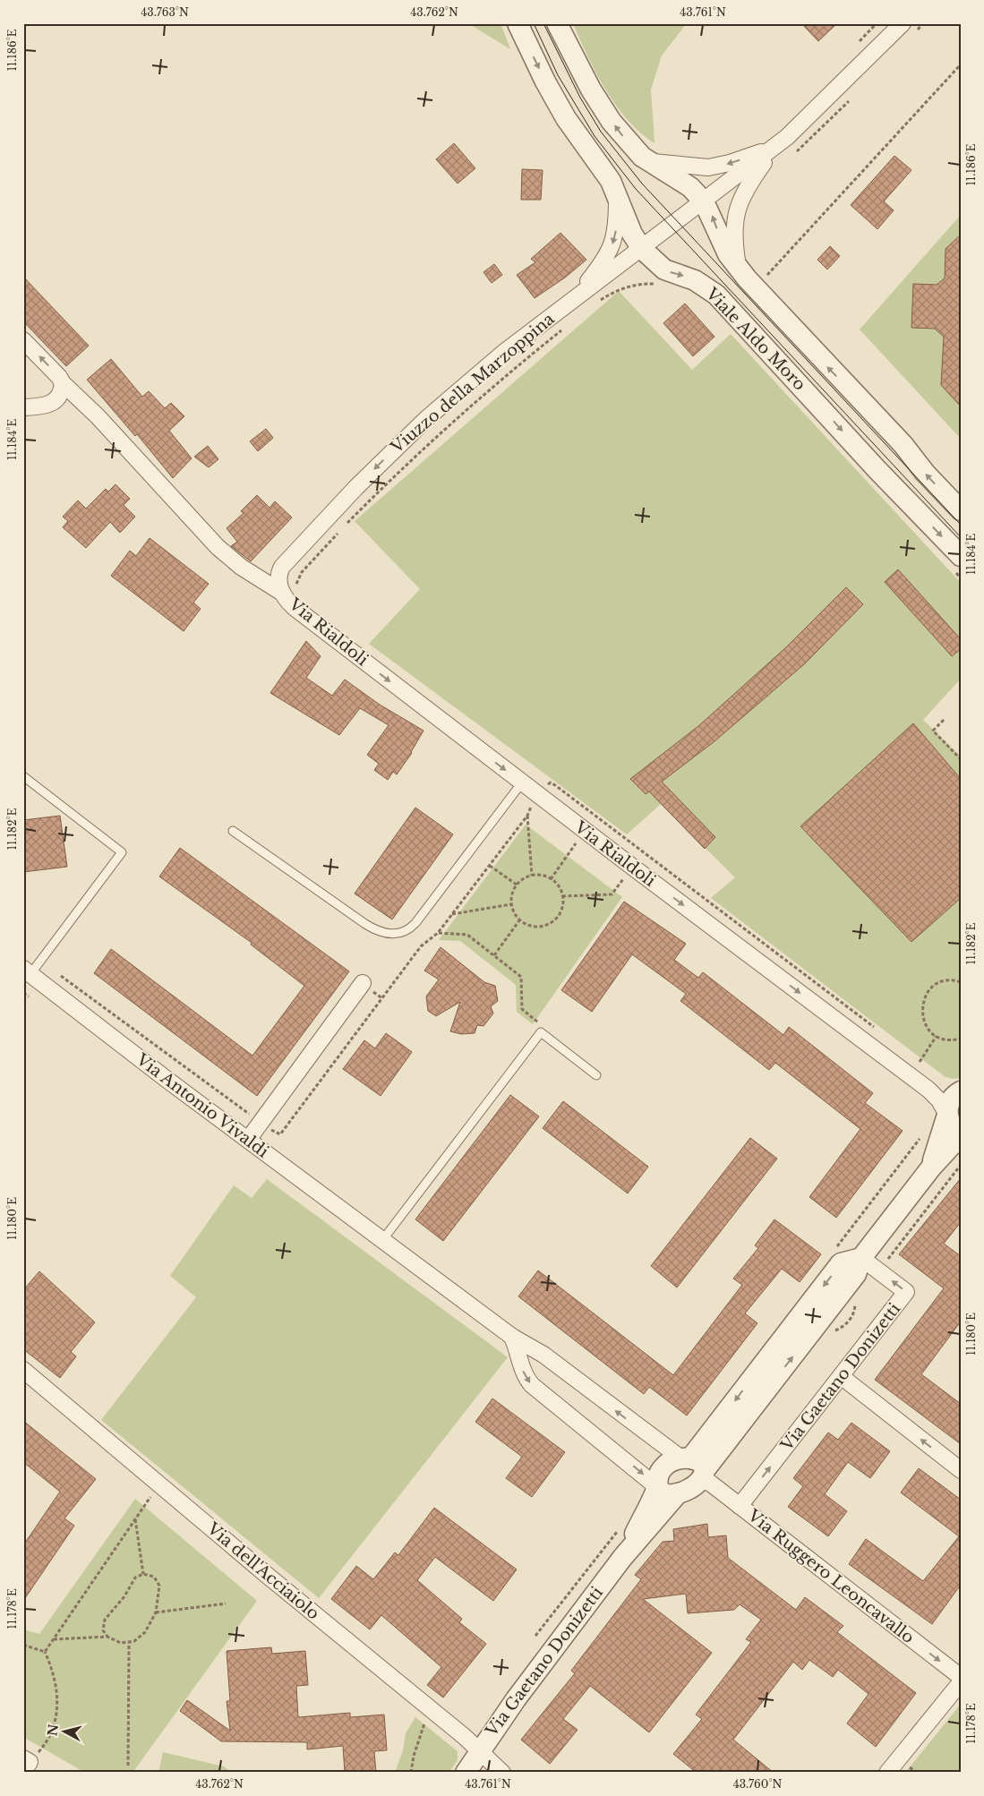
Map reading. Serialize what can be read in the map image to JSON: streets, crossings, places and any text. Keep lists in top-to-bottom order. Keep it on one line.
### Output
{"streets":{"street":["Viale Aldo Moro","Viuzzo della Marzoppina","Via Rialdoli","Via Antonio Vivaldi","Via Gaetano Donizetti","Via dell'Acciaiolo","Via Ruggero Leoncavallo"]},"crossings":[["Viale Aldo Moro","Viuzzo della Marzoppina"],["Viuzzo della Marzoppina","Via Rialdoli"],["Via Rialdoli","Via Gaetano Donizetti"],["Via Antonio Vivaldi","Via Gaetano Donizetti"],["Via Antonio Vivaldi","Via Ruggero Leoncavallo"],["Via Gaetano Donizetti","Via dell'Acciaiolo"],["Via Gaetano Donizetti","Via Ruggero Leoncavallo"]],"one_way":["Via Rialdoli","Via Ruggero Leoncavallo"],"north":"left","coordinates":["43.763°N","43.762°N","43.761°N","11.186°E","11.184°E","11.182°E","11.180°E","11.178°E","43.760°N"]}
